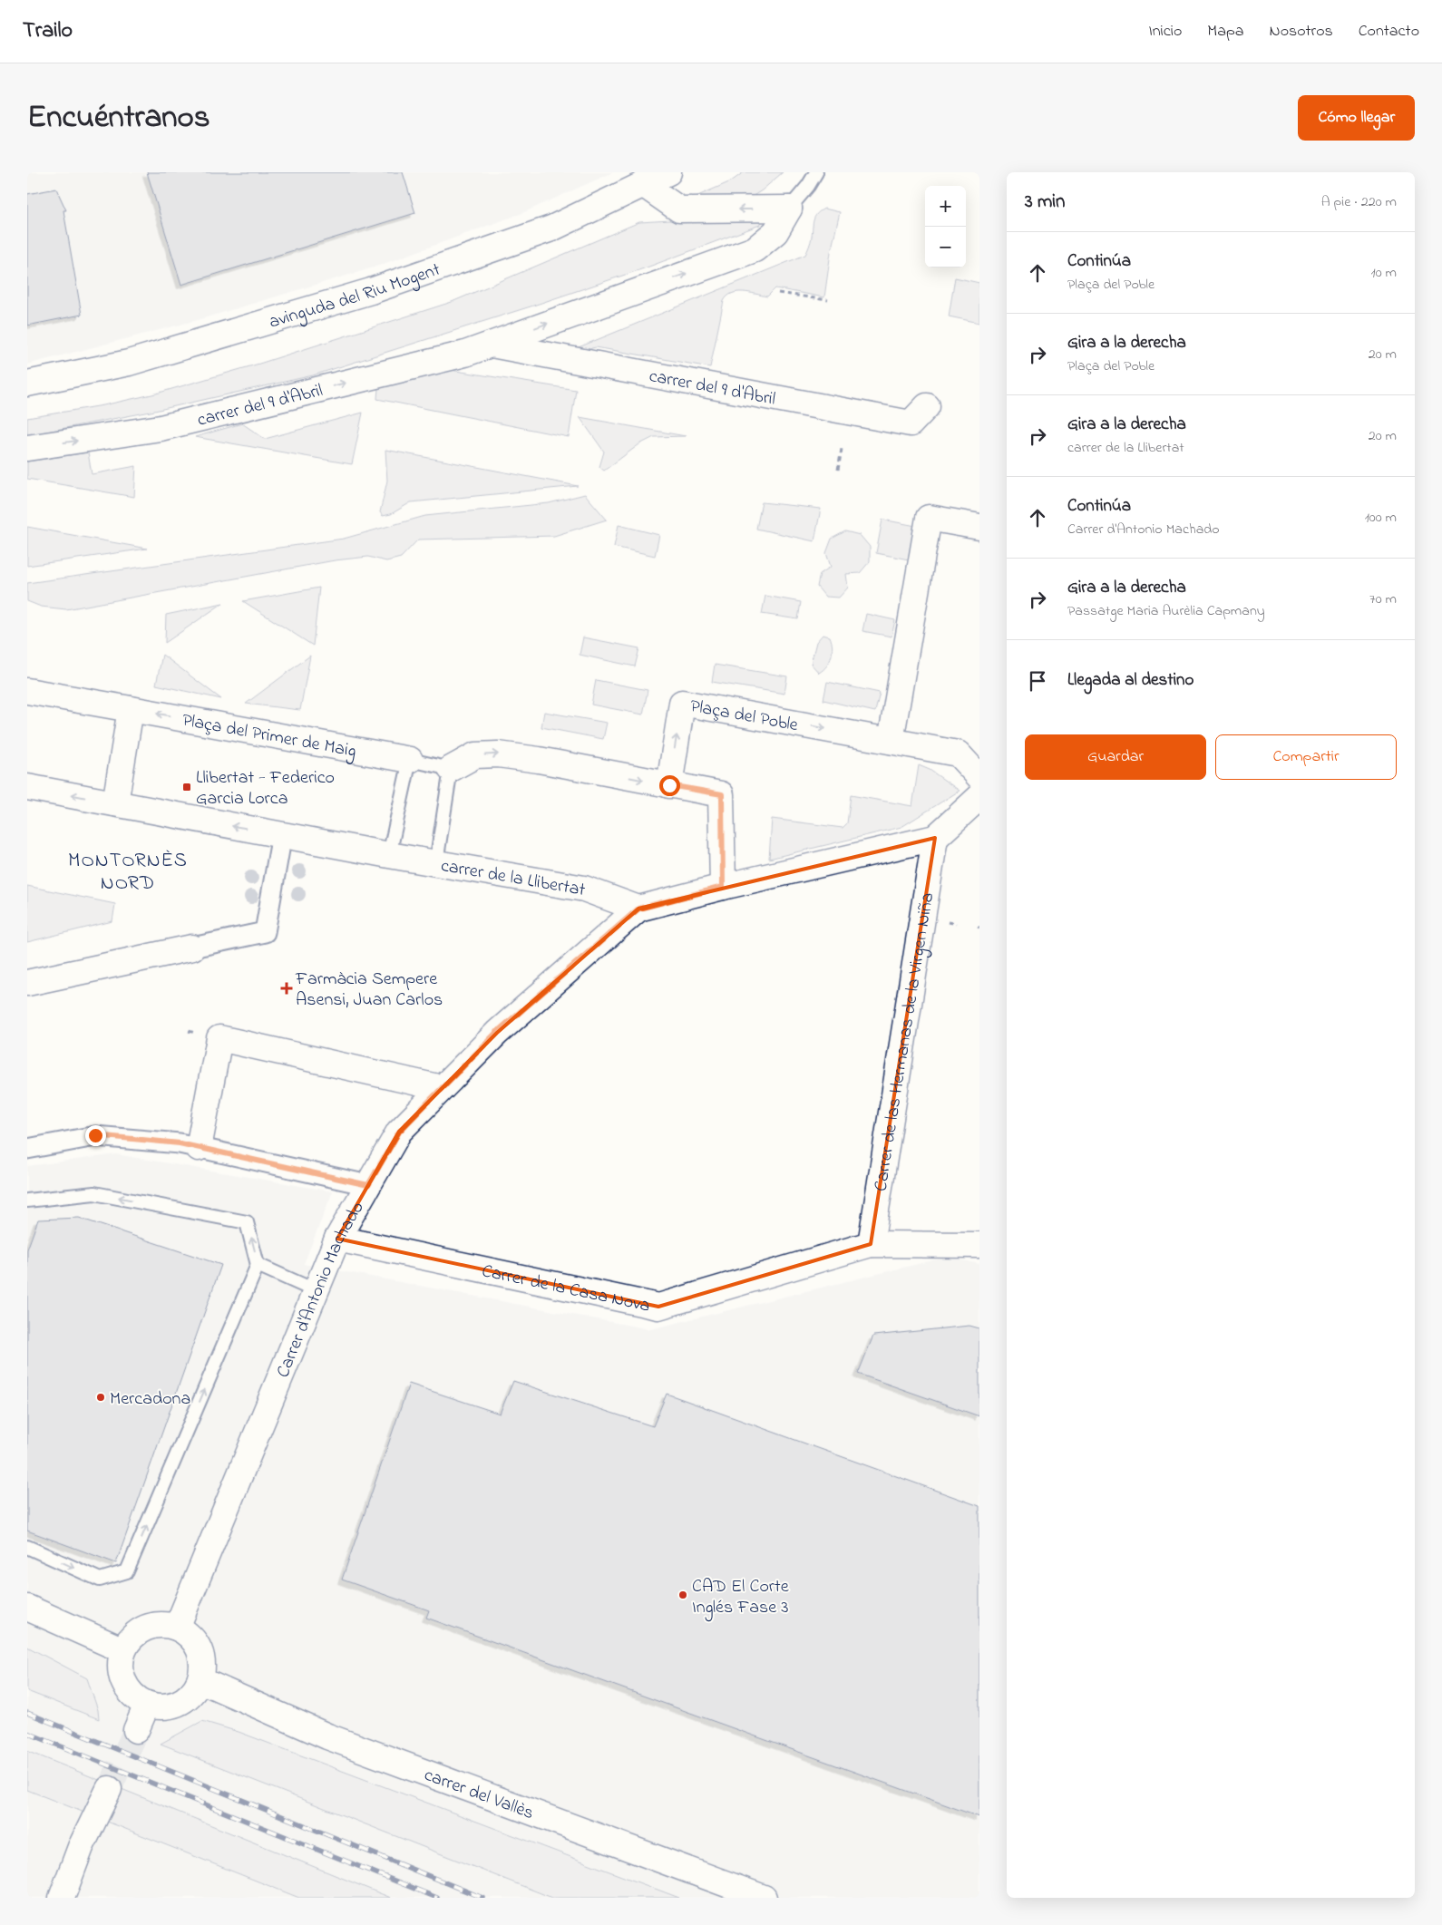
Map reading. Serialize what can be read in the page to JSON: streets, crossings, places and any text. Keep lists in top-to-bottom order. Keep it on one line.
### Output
{"streets":{"street":["avinguda del Riu Mogent","carrer del 9 d'Abril","Plaça del Poble","Plaça del Primer de Maig","carrer de la Llibertat","Carrer de las Hermanas de la Virgen Niña","Carrer de la Casa Nova","Carrer d'Antonio Machado","carrer del Vallès"]},"crossings":[["carrer de la Llibertat","Carrer d'Antonio Machado"],["Carrer de las Hermanas de la Virgen Niña","Carrer de la Casa Nova"],["Carrer de la Casa Nova","Carrer d'Antonio Machado"],["Carrer d'Antonio Machado","carrer del Vallès"]],"one_way":["carrer del 9 d'Abril","Plaça del Primer de Maig"],"districts":["MONTORNÈS NORD"],"places":{"transit":["Llibertat - Federico Garcia Lorca"],"health":["Farmàcia Sempere Asensi, Juan Carlos"],"other":["Mercadona","CAD El Corte Inglés Fase 3"]},"page":{"header":"Trailo","nav":["Inicio","Mapa","Nosotros","Contacto"],"title":"Encuéntranos","buttons":["Cómo llegar",["Guardar","Compartir"]],"heading":["3 min","A pie · 220 m"],"map_buttons":["+","−"],"list":[["Continúa","Plaça del Poble","10 m"],["Gira a la derecha","Plaça del Poble","20 m"],["Gira a la derecha","carrer de la Llibertat","20 m"],["Continúa","Carrer d'Antonio Machado","100 m"],["Gira a la derecha","Passatge Maria Aurèlia Capmany","70 m"],"Llegada al destino"]}}
